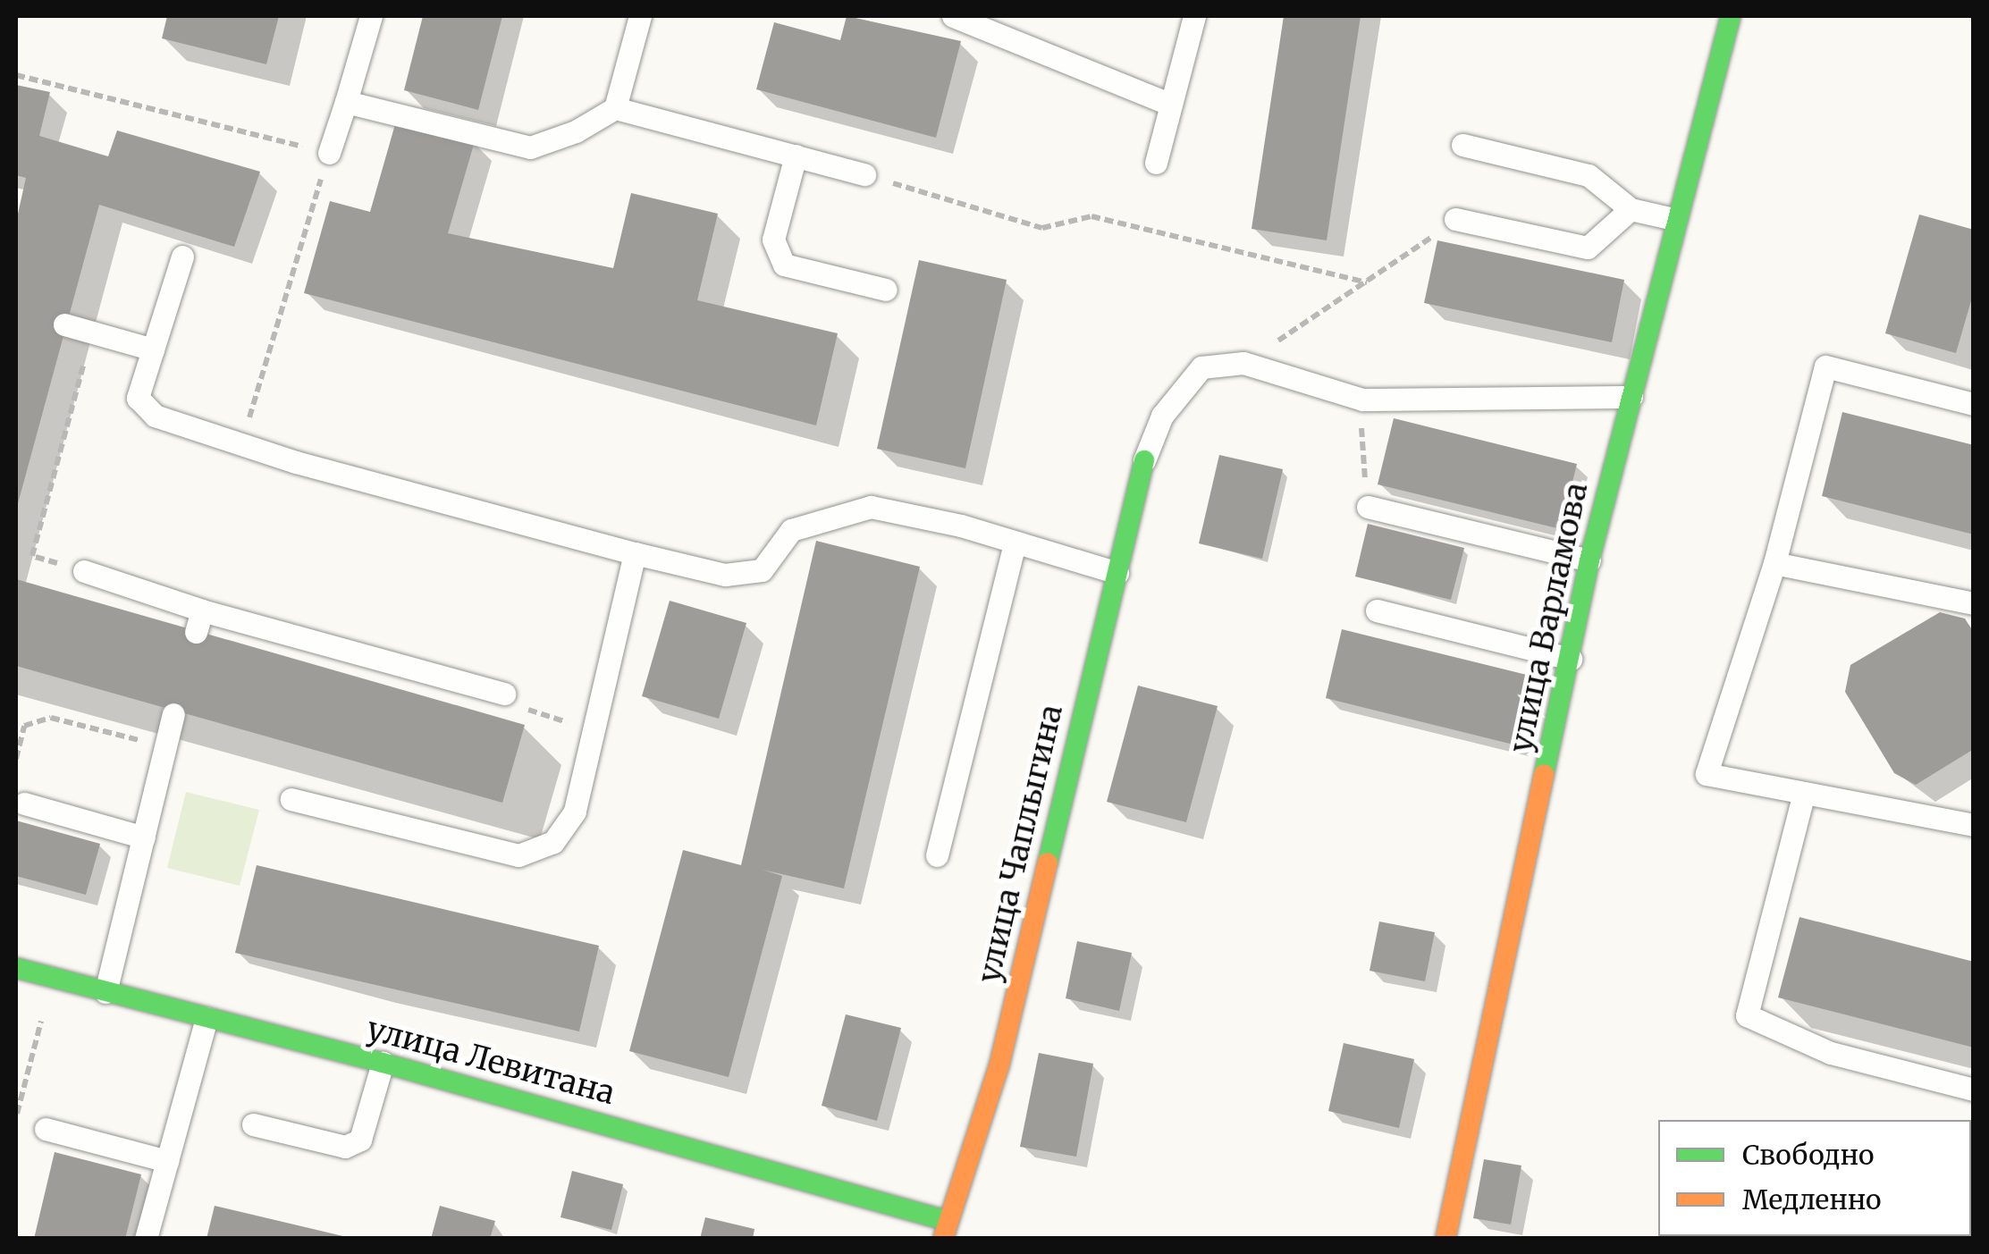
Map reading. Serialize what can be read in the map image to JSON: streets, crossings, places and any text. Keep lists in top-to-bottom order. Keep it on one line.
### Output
{"streets":{"street":["улица Варламова","улица Чаплыгина","улица Левитана"]},"crossings":[["улица Чаплыгина","улица Левитана"]],"legend":["Свободно","Медленно"]}
